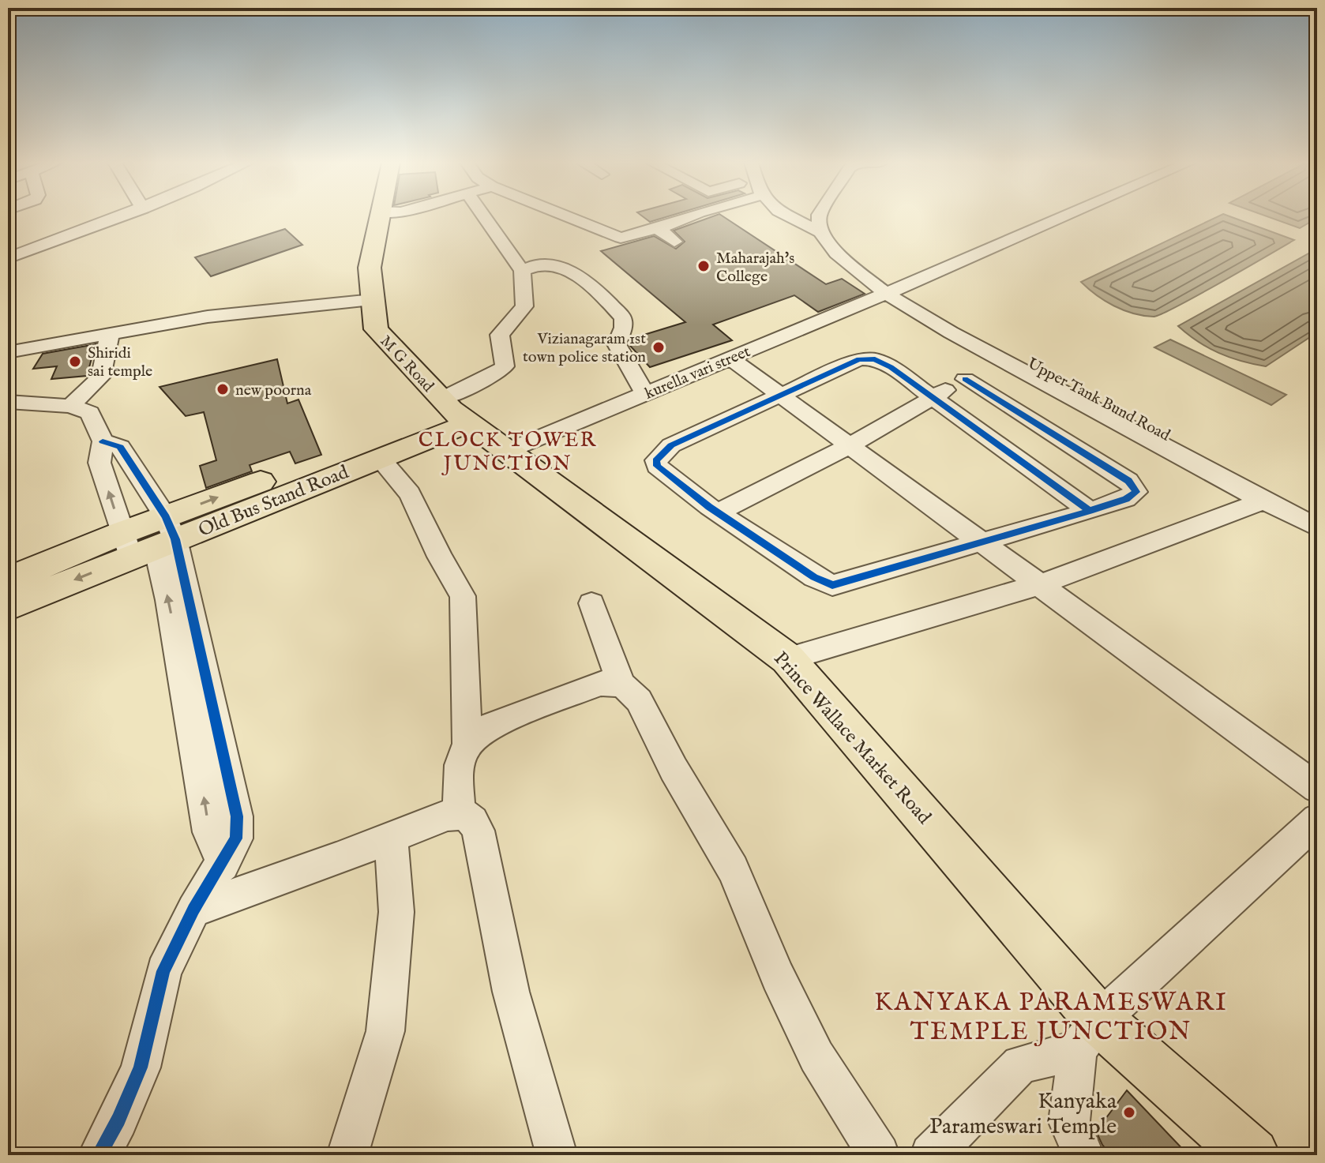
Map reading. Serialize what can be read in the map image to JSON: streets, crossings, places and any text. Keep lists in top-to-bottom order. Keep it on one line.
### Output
{"streets":{"main road":["M G Road","Old Bus Stand Road","Prince Wallace Market Road"],"street":["kurella vari street","Upper Tank Bund Road"]},"crossings":[["M G Road","kurella vari street"],["M G Road","Old Bus Stand Road"],["M G Road","Prince Wallace Market Road"],["kurella vari street","Upper Tank Bund Road"],["kurella vari street","Prince Wallace Market Road"]],"districts":["CLOCK TOWER JUNCTION","KANYAKA PARAMESWARI TEMPLE JUNCTION"],"places":["Maharajah's College","Vizianagaram 1st town police station","Shiridi sai temple","new poorna","Kanyaka Parameswari Temple"]}
